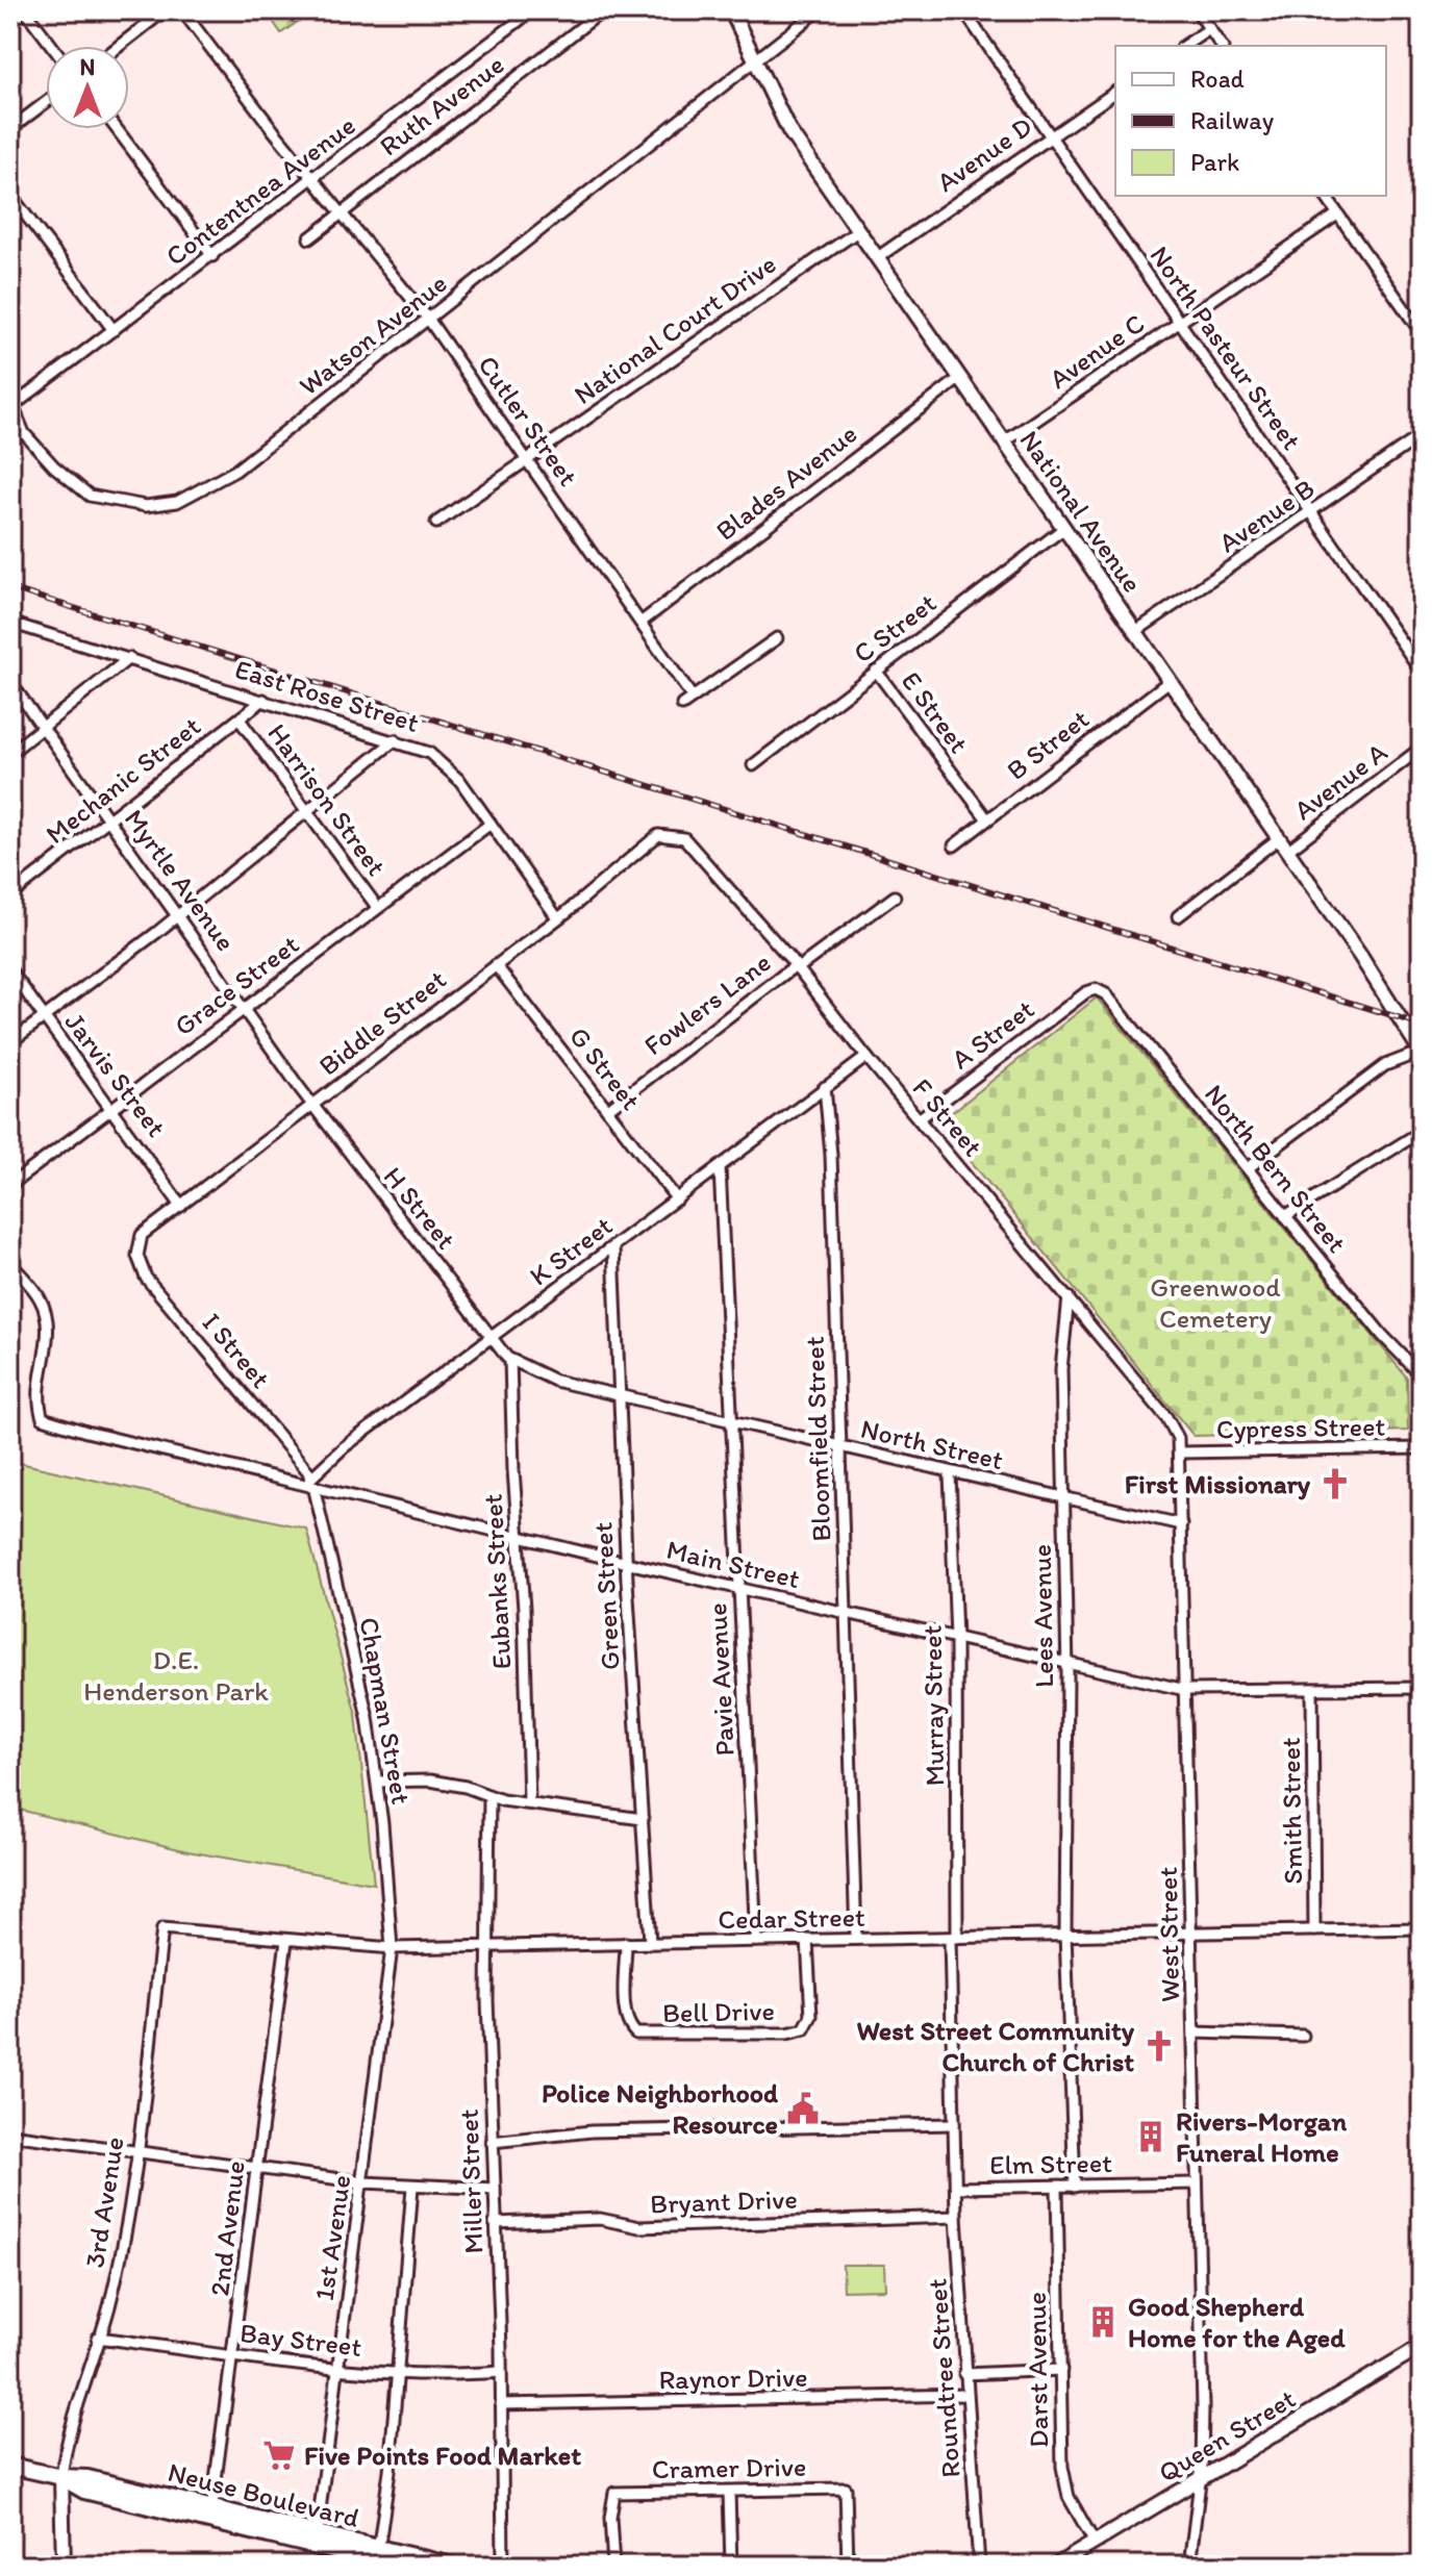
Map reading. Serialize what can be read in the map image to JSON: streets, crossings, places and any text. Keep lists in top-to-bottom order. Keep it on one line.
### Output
{"streets":{"main road":["Neuse Boulevard"],"street":["Ruth Avenue","Avenue D","Contentnea Avenue","National Court Drive","Watson Avenue","North Pasteur Street","Avenue C","Cutler Street","Blades Avenue","National Avenue","Avenue B","C Street","East Rose Street","E Street","B Street","Mechanic Street","Avenue A","Harrison Street","Myrtle Avenue","Grace Street","Fowlers Lane","Biddle Street","A Street","G Street","Jarvis Street","F Street","North Bern Street","H Street","K Street","I Street","Cypress Street","Bloomfield Street","North Street","Main Street","Eubanks Street","Green Street","Lees Avenue","Pavie Avenue","Murray Street","Chapman Street","Smith Street","Cedar Street","West Street","Bell Drive","Elm Street","Miller Street","Bryant Drive","3rd Avenue","2nd Avenue","1st Avenue","Bay Street","Darst Avenue","Raynor Drive","Roundtree Street","Queen Street","Cramer Drive"]},"crossings":[["Ruth Avenue","Cutler Street"],["Avenue D","North Pasteur Street"],["Avenue D","National Avenue"],["Contentnea Avenue","Watson Avenue"],["Contentnea Avenue","Cutler Street"],["National Court Drive","Cutler Street"],["National Court Drive","National Avenue"],["Watson Avenue","Cutler Street"],["Watson Avenue","National Avenue"],["North Pasteur Street","Avenue C"],["North Pasteur Street","Avenue B"],["Avenue C","National Avenue"],["Cutler Street","Blades Avenue"],["Blades Avenue","National Avenue"],["National Avenue","Avenue B"],["National Avenue","C Street"],["National Avenue","B Street"],["National Avenue","Avenue A"],["C Street","E Street"],["East Rose Street","Mechanic Street"],["East Rose Street","Grace Street"],["East Rose Street","Biddle Street"],["E Street","B Street"],["Mechanic Street","Harrison Street"],["Mechanic Street","Myrtle Avenue"],["Harrison Street","Grace Street"],["Myrtle Avenue","Grace Street"],["Myrtle Avenue","Biddle Street"],["Myrtle Avenue","H Street"],["Grace Street","Jarvis Street"],["Fowlers Lane","G Street"],["Fowlers Lane","F Street"],["Biddle Street","G Street"],["Biddle Street","Jarvis Street"],["Biddle Street","F Street"],["Biddle Street","H Street"],["Biddle Street","I Street"],["A Street","F Street"],["A Street","North Bern Street"],["G Street","K Street"],["F Street","K Street"],["F Street","Cypress Street"],["F Street","Lees Avenue"],["F Street","West Street"],["H Street","K Street"],["H Street","North Street"],["K Street","I Street"],["K Street","Bloomfield Street"],["K Street","North Street"],["K Street","Main Street"],["K Street","Green Street"],["K Street","Pavie Avenue"],["K Street","Chapman Street"],["I Street","Main Street"],["I Street","Chapman Street"],["Cypress Street","West Street"],["Bloomfield Street","North Street"],["Bloomfield Street","Main Street"],["Bloomfield Street","Cedar Street"],["North Street","Eubanks Street"],["North Street","Green Street"],["North Street","Lees Avenue"],["North Street","Pavie Avenue"],["North Street","Murray Street"],["North Street","West Street"],["Main Street","Eubanks Street"],["Main Street","Green Street"],["Main Street","Lees Avenue"],["Main Street","Pavie Avenue"],["Main Street","Murray Street"],["Main Street","Chapman Street"],["Main Street","Smith Street"],["Main Street","West Street"],["Green Street","Cedar Street"],["Lees Avenue","Cedar Street"],["Lees Avenue","Elm Street"],["Pavie Avenue","Cedar Street"],["Murray Street","Cedar Street"],["Murray Street","Roundtree Street"],["Chapman Street","Cedar Street"],["Chapman Street","1st Avenue"],["Smith Street","Cedar Street"],["Cedar Street","West Street"],["Cedar Street","Bell Drive"],["Cedar Street","Miller Street"],["Cedar Street","3rd Avenue"],["Cedar Street","2nd Avenue"],["Cedar Street","1st Avenue"],["West Street","Elm Street"],["West Street","Queen Street"],["Elm Street","Darst Avenue"],["Elm Street","Roundtree Street"],["Miller Street","Bryant Drive"],["Miller Street","Bay Street"],["Miller Street","Raynor Drive"],["Bryant Drive","Roundtree Street"],["3rd Avenue","Bay Street"],["3rd Avenue","Neuse Boulevard"],["2nd Avenue","Bay Street"],["2nd Avenue","Neuse Boulevard"],["1st Avenue","Bay Street"],["1st Avenue","Neuse Boulevard"],["Darst Avenue","Queen Street"],["Raynor Drive","Roundtree Street"]],"parks":["Greenwood Cemetery","D.E. Henderson Park"],"places":{"church":["First Missionary","West Street Community Church of Christ"],"public building":["Police Neighborhood Resource"],"building":["Rivers-Morgan Funeral Home","Good Shepherd Home for the Aged"],"supermarket":["Five Points Food Market"]},"legend":["Road","Railway","Park"],"north":"top"}
